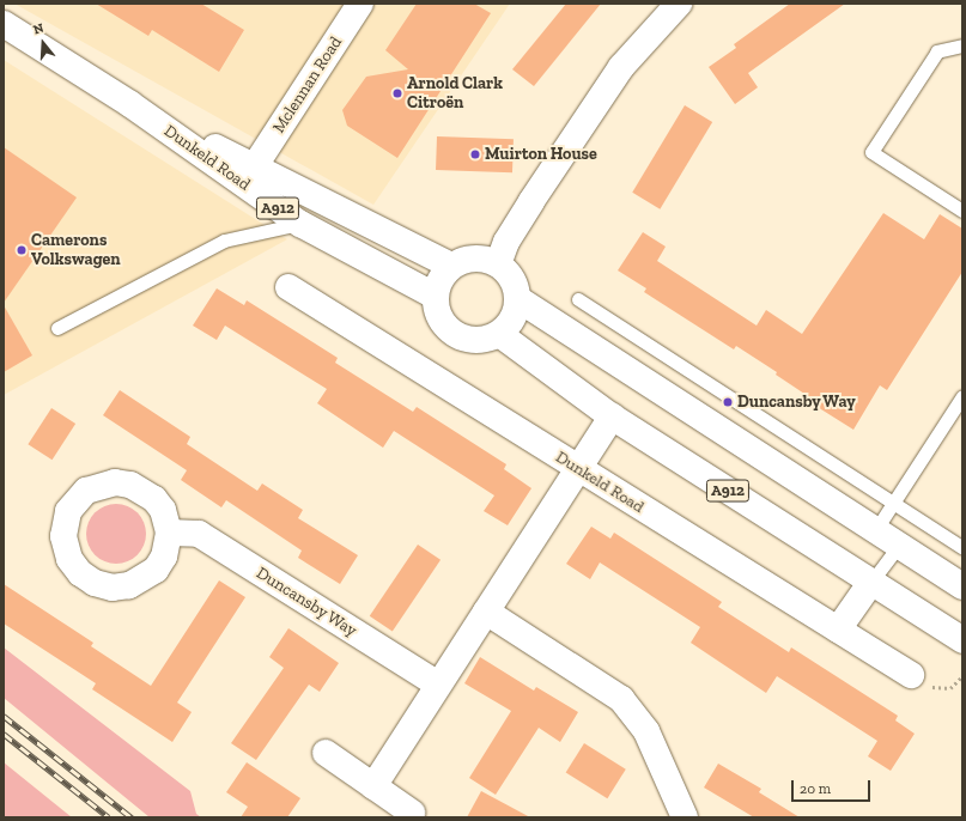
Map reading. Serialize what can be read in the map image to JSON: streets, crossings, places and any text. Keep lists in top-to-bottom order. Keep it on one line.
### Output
{"streets":{"street":["Mclennan Road","Dunkeld Road","A912","Duncansby Way"]},"crossings":[["Mclennan Road","Dunkeld Road"],["Dunkeld Road","A912"]],"places":["Arnold Clark Citroën","Muirton House","Camerons Volkswagen","Duncansby Way"],"scale_bar":"20 m","north":"top"}
